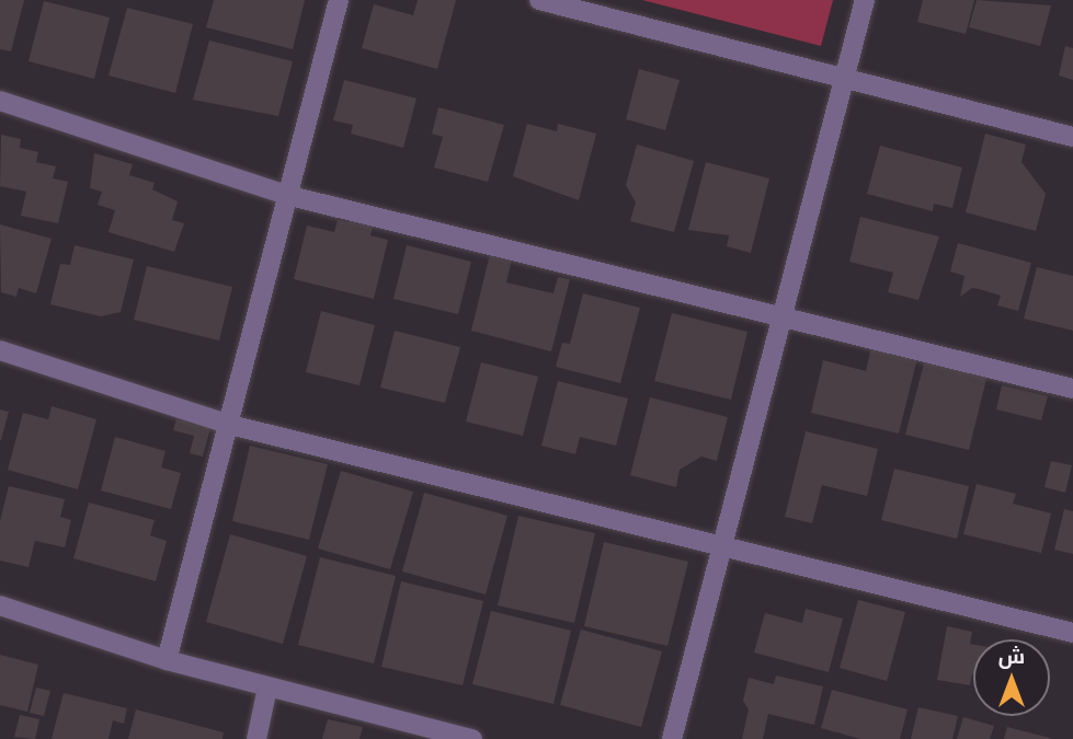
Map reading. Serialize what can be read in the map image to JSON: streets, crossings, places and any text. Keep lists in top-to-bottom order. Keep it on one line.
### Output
{"north":"top"}
